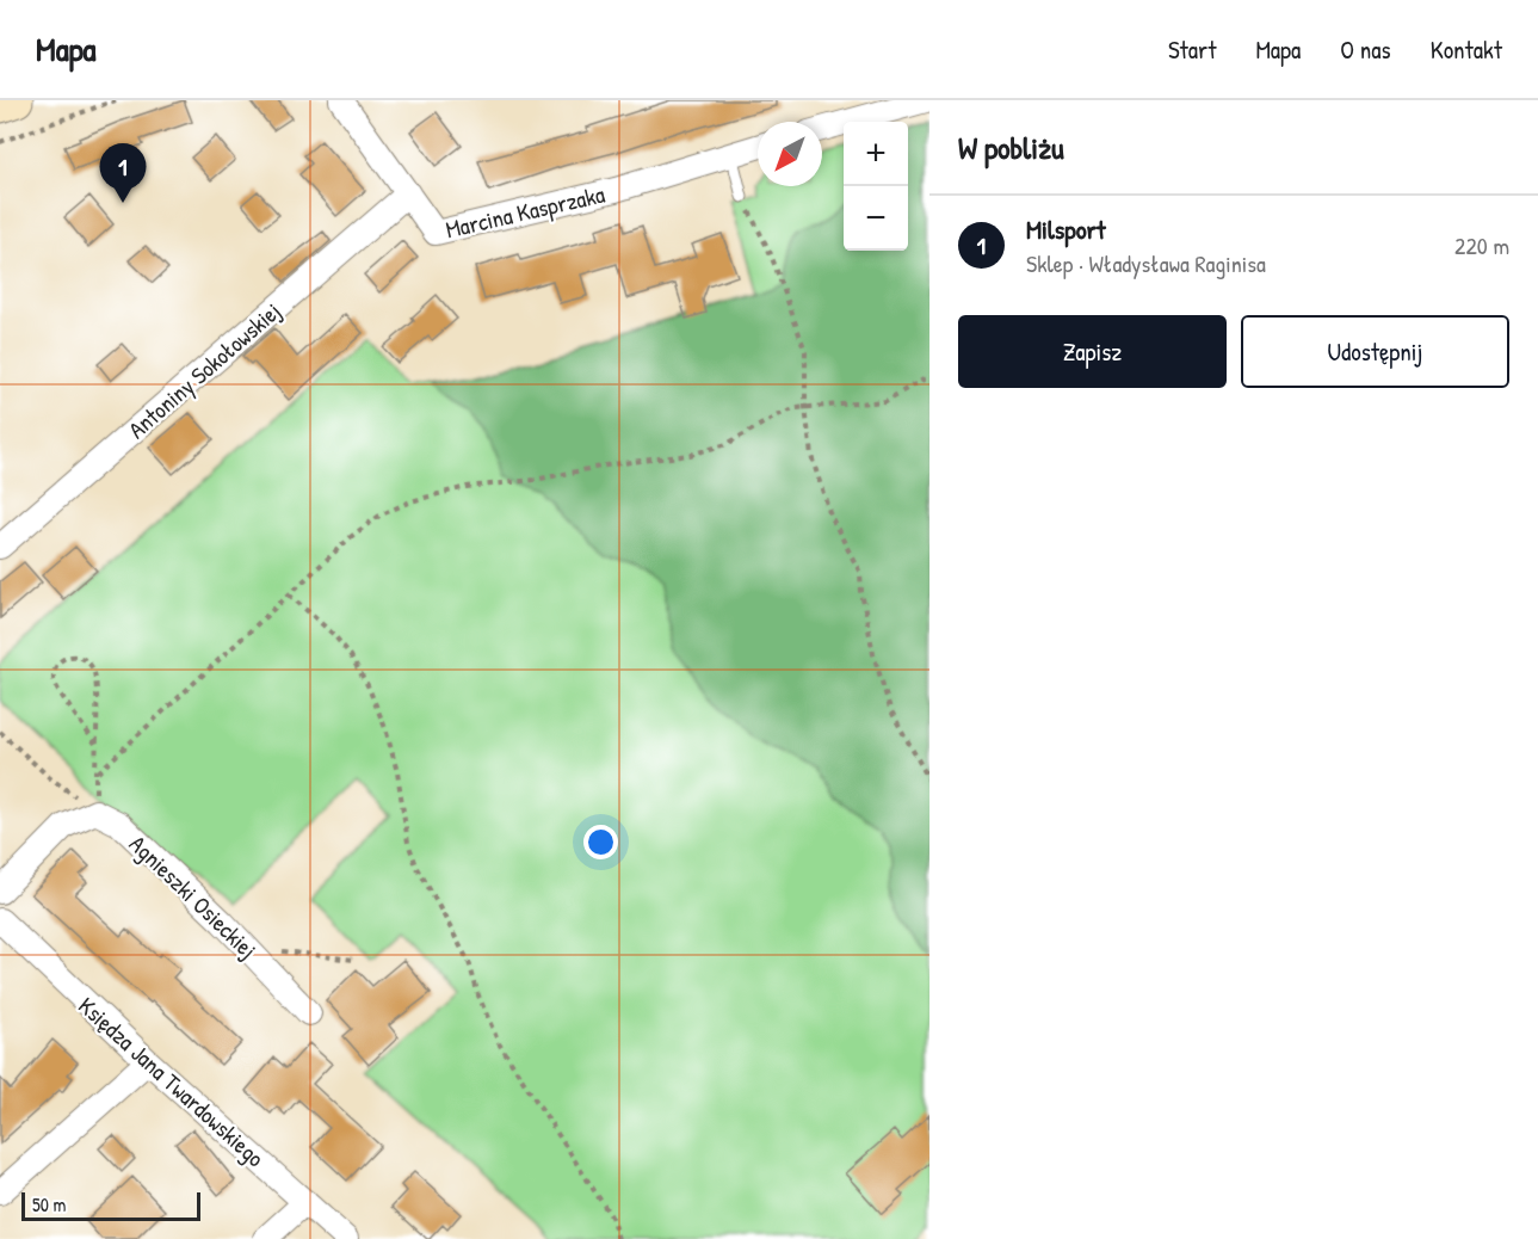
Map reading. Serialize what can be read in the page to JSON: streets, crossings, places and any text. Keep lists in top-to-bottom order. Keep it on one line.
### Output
{"streets":{"street":["Marcina Kasprzaka","Antoniny Sokołowskiej","Agnieszki Osieckiej","Księdza Jana Twardowskiego"]},"crossings":[["Marcina Kasprzaka","Antoniny Sokołowskiej"]],"scale_bar":"50 m","north":"bottom left","page":{"header":"Mapa","nav":["Start","Mapa","O nas","Kontakt"],"heading":"W pobliżu","map_buttons":["+","−"],"pins":"1","list":[{"mark":"1","name":"Milsport","note":"Sklep · Władysława Raginisa","value":"220 m"}],"buttons":["Zapisz","Udostępnij"],"scale":"50 m"}}
